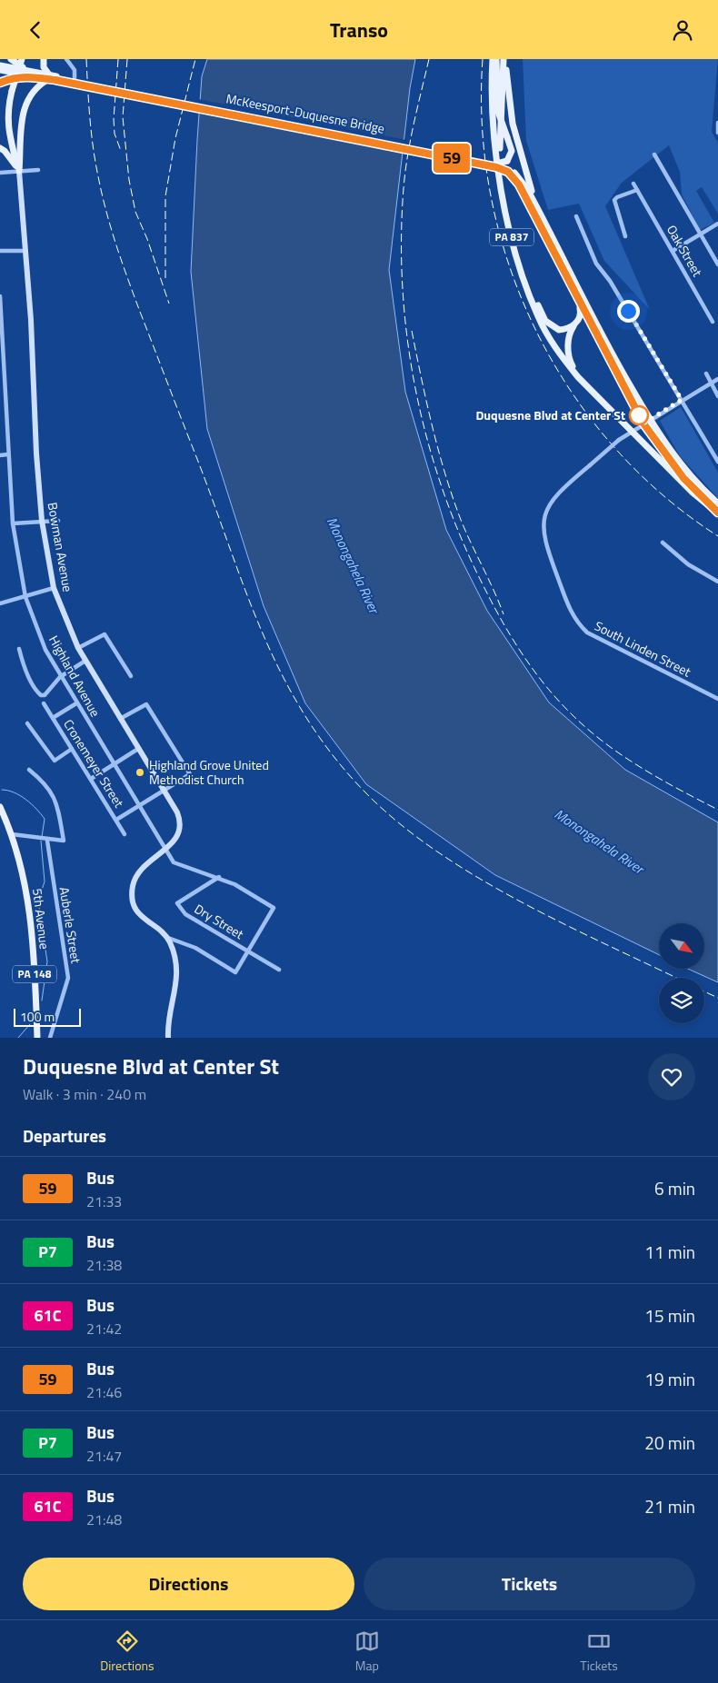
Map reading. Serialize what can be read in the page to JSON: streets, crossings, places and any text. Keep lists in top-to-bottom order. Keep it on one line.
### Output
{"streets":{"main road":["McKeesport-Duquesne Bridge","PA 837","Bowman Avenue","5th Avenue","PA 148"],"street":["Oak Street","South Linden Street","Highland Avenue","Cronemeyer Street","Dry Street","Auberle Street"]},"crossings":[["McKeesport-Duquesne Bridge","PA 837"],["PA 837","South Linden Street"],["Bowman Avenue","Highland Avenue"],["Highland Avenue","Dry Street"]],"water":["Monongahela River"],"places":["Duquesne Blvd at Center St","Highland Grove United Methodist Church"],"lines":["bus line 59"],"scale_bar":"100 m","north":"bottom right","page":{"header":"Transo","on_map":"59","scale":"100 m","heading":[["Duquesne Blvd at Center St","Walk · 3 min · 240 m"],"Departures"],"list":[{"mark":"59","name":"Bus","note":"21:33","value":"6 min"},{"mark":"P7","name":"Bus","note":"21:38","value":"11 min"},{"mark":"61C","name":"Bus","note":"21:42","value":"15 min"},{"mark":"59","name":"Bus","note":"21:46","value":"19 min"},{"mark":"P7","name":"Bus","note":"21:47","value":"20 min"},{"mark":"61C","name":"Bus","note":"21:48","value":"21 min"}],"buttons":["Directions","Tickets"],"tabs":["Directions","Map","Tickets"]}}
